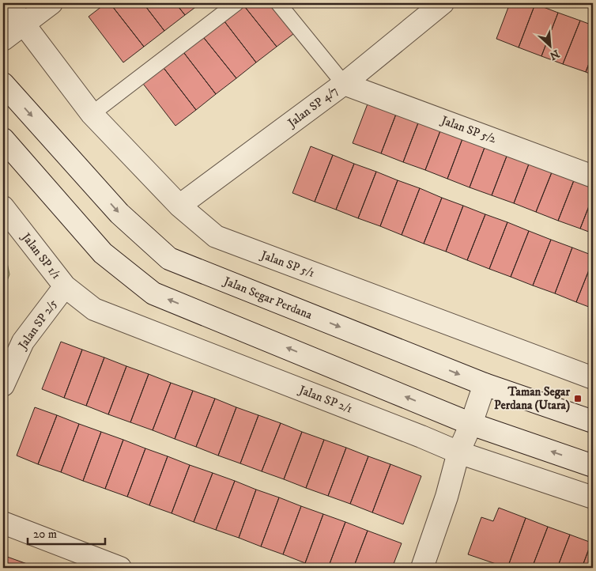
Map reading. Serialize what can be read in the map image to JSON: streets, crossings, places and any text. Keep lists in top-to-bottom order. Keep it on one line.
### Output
{"streets":{"street":["Jalan SP 4/7","Jalan SP 5/2","Jalan SP 1/1","Jalan SP 5/1","Jalan Segar Perdana","Jalan SP 2/5","Jalan SP 2/1"]},"crossings":[["Jalan SP 4/7","Jalan SP 5/2"],["Jalan SP 4/7","Jalan SP 5/1"],["Jalan SP 1/1","Jalan SP 2/5"],["Jalan SP 1/1","Jalan SP 2/1"],["Jalan SP 2/5","Jalan SP 2/1"]],"places":{"transit":["Taman Segar Perdana (Utara)"]},"scale_bar":"20 m","north":"bottom right"}
